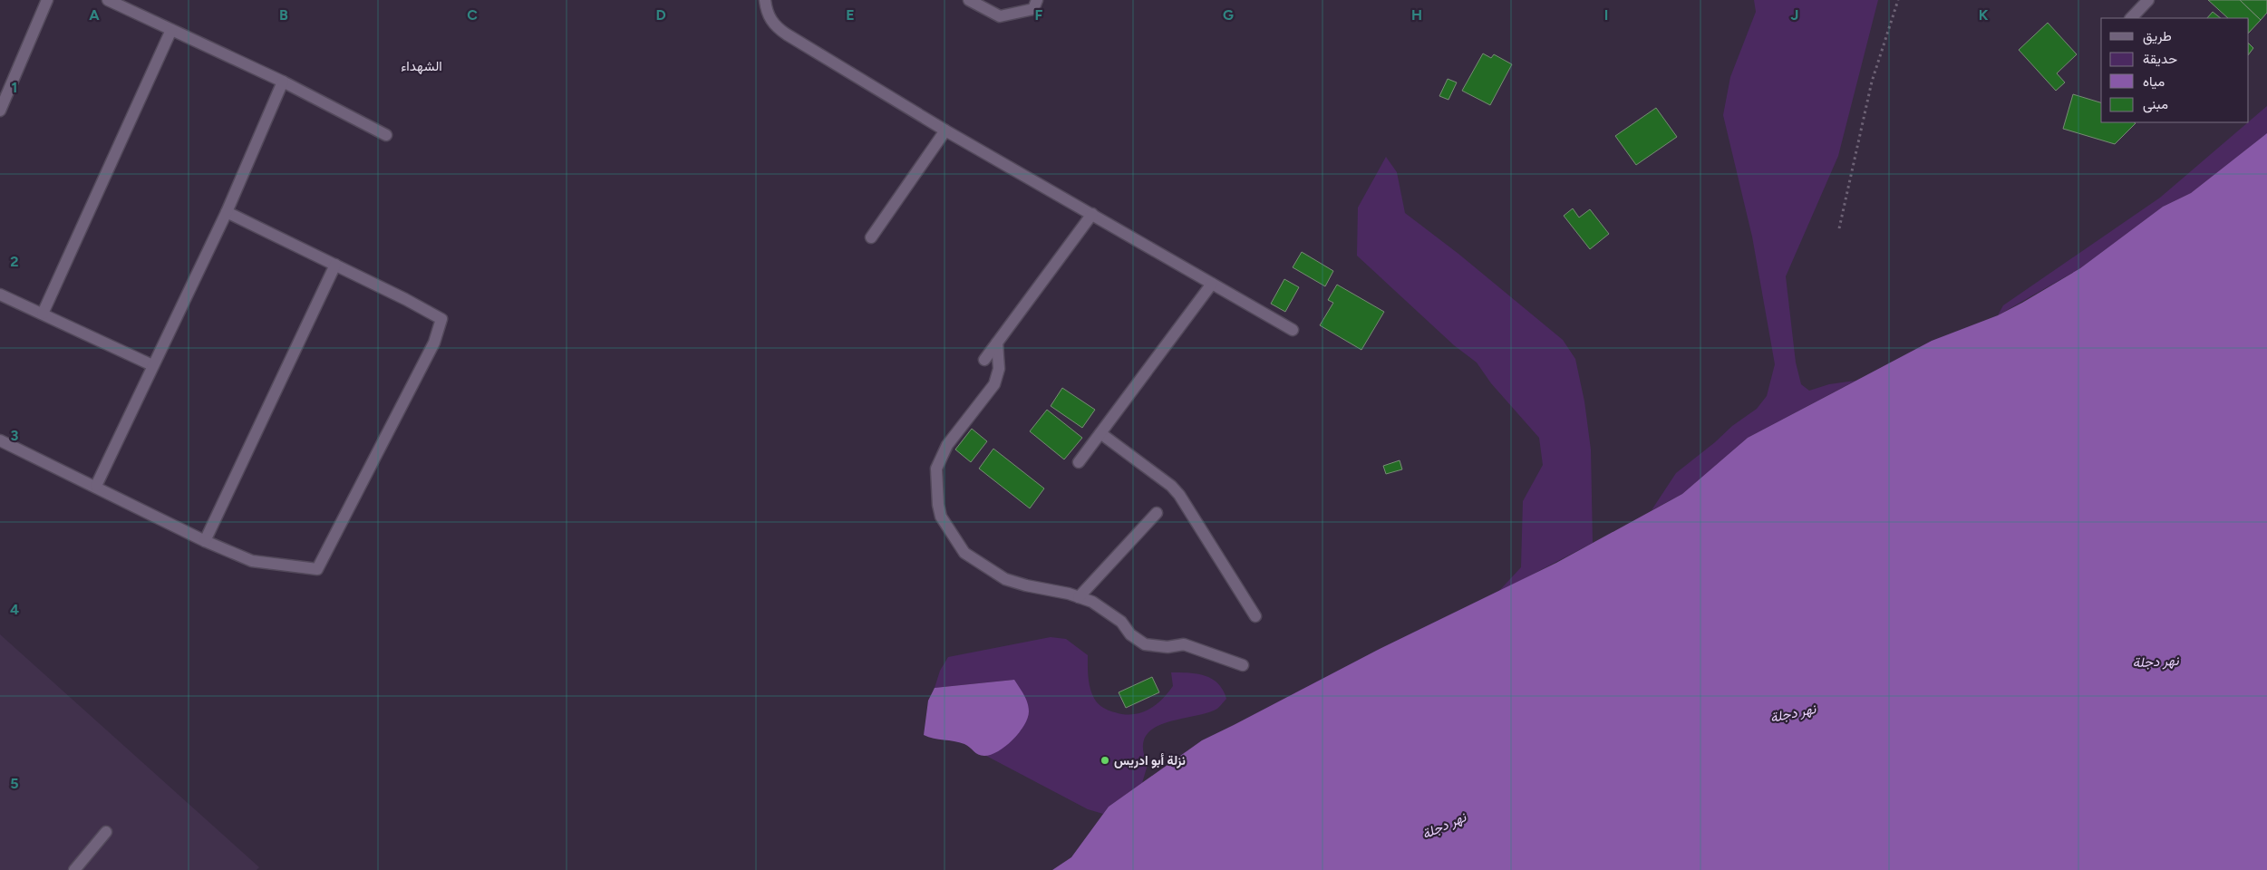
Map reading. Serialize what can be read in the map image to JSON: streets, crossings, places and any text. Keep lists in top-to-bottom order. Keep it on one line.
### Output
{"districts":["الشهداء"],"water":["نهر دجلة"],"places":["نزلة أبو ادريس"],"legend":["طريق","حديقة","مياه","مبنى"],"grid":{"columns":["A","B","C","D","E","F","G","H","I","J","K"],"rows":["1","2","3","4","5"]}}
